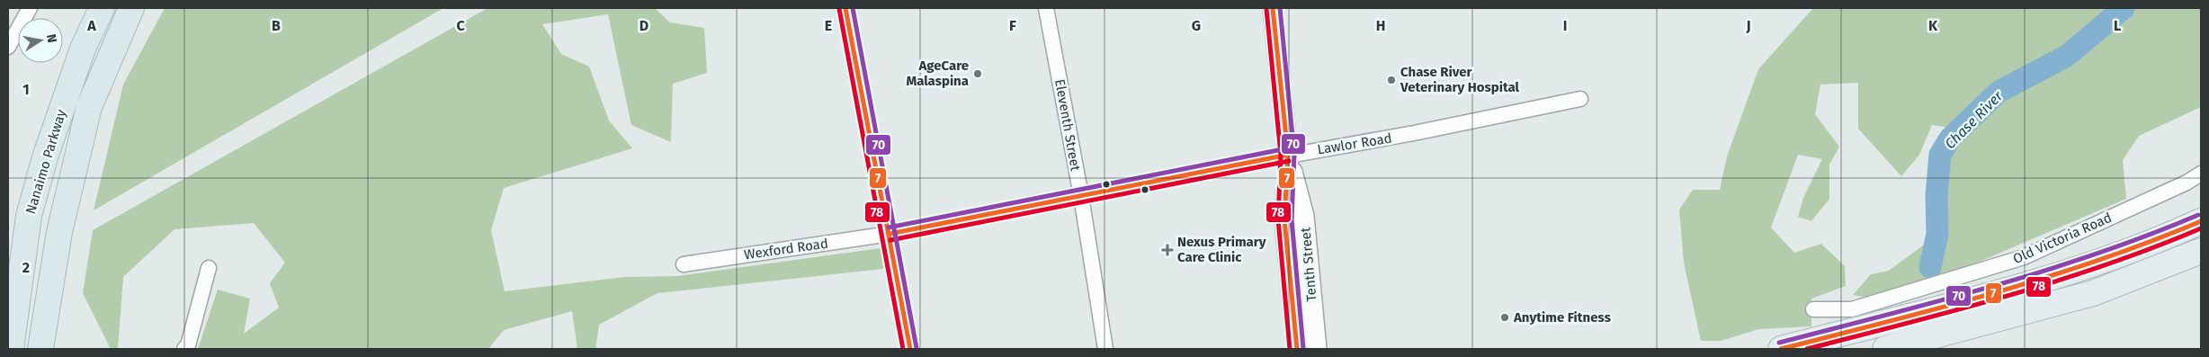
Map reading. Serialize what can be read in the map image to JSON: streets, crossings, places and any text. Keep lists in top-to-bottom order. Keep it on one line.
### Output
{"streets":{"highway":["Nanaimo Parkway"],"street":["Eleventh Street","Lawlor Road","Old Victoria Road","Wexford Road","Tenth Street"]},"crossings":[["Eleventh Street","Lawlor Road"],["Lawlor Road","Wexford Road"],["Lawlor Road","Tenth Street"]],"water":["Chase River"],"places":{"other":["AgeCare Malaspina","Chase River Veterinary Hospital","Anytime Fitness"],"health":["Nexus Primary Care Clinic"]},"lines":["transit line 7","transit line 70","transit line 78"],"north":"right","grid":{"columns":["A","B","C","D","E","F","G","H","I","J","K","L"],"rows":["1","2"]}}
